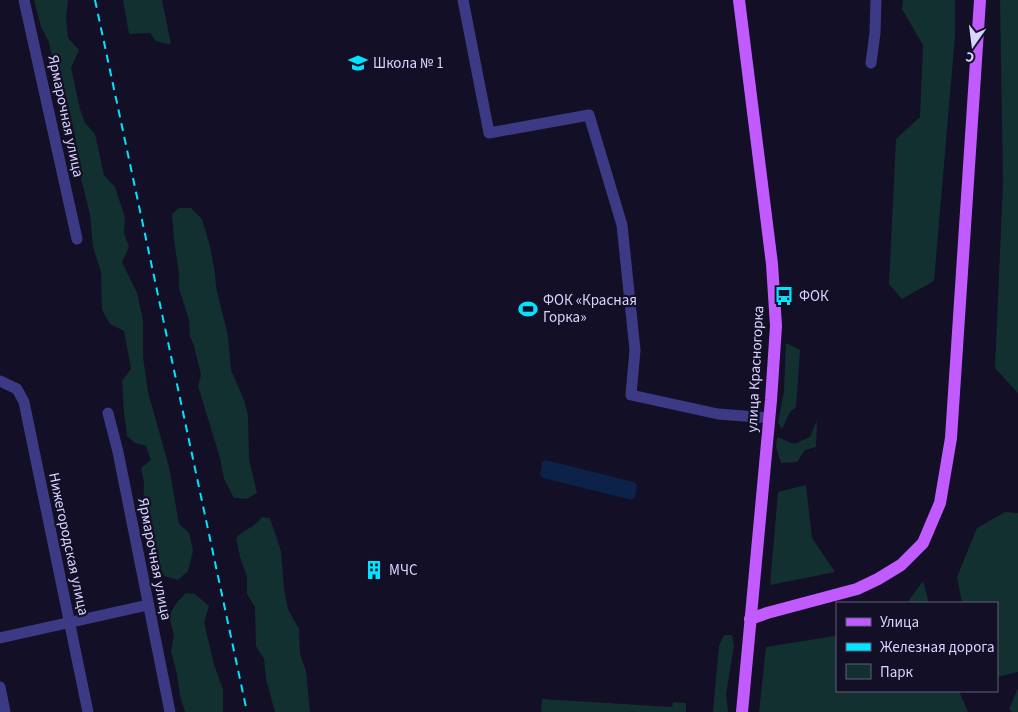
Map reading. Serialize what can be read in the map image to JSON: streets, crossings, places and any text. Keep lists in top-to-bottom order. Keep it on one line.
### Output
{"streets":{"main road":["улица Красногорка"],"street":["Ярмарочная улица","Нижегородская улица"]},"places":{"school or university":["Школа № 1"],"bus stop":["ФОК"],"sports":["ФОК «Красная Горка»"],"building":["МЧС"]},"legend":["Улица","Железная дорога","Парк"],"north":"bottom"}
